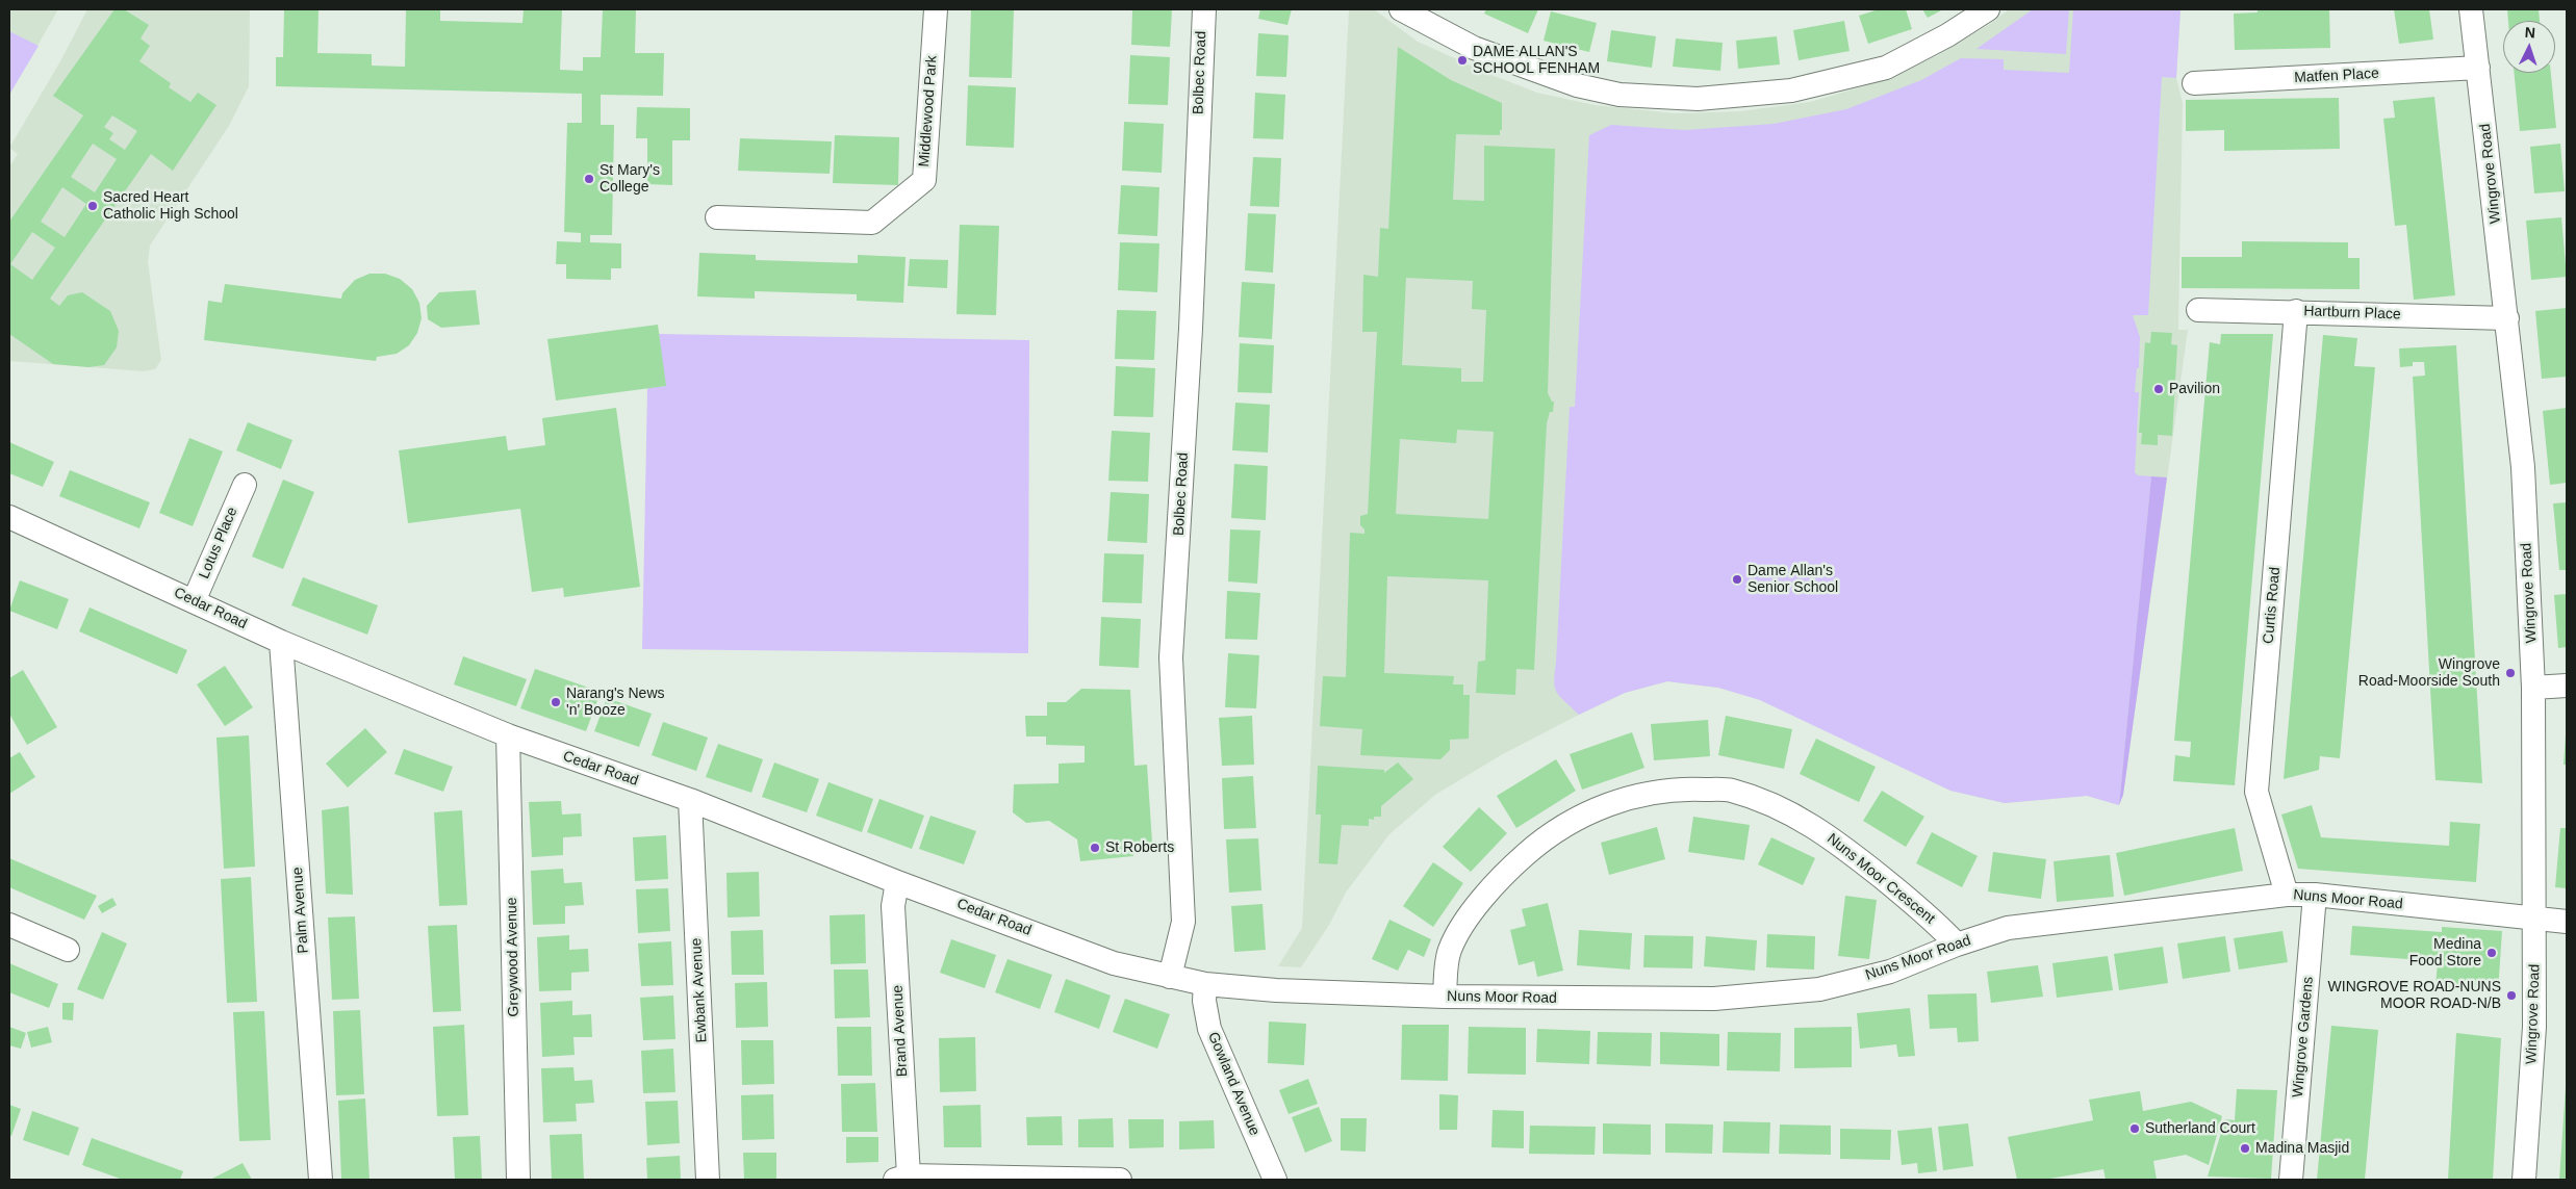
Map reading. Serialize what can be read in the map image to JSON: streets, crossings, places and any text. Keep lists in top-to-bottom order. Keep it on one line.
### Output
{"streets":{"street":["Bolbec Road","Matfen Place","Middlewood Park","Wingrove Road","Hartburn Place","Lotus Place","Curtis Road","Cedar Road","Nuns Moor Crescent","Nuns Moor Road","Palm Avenue","Greywood Avenue","Ewbank Avenue","Brand Avenue","Wingrove Gardens","Gowland Avenue"]},"crossings":[["Bolbec Road","Cedar Road"],["Matfen Place","Wingrove Road"],["Wingrove Road","Hartburn Place"],["Wingrove Road","Nuns Moor Road"],["Hartburn Place","Curtis Road"],["Lotus Place","Cedar Road"],["Curtis Road","Nuns Moor Road"],["Cedar Road","Nuns Moor Road"],["Cedar Road","Palm Avenue"],["Cedar Road","Greywood Avenue"],["Cedar Road","Ewbank Avenue"],["Cedar Road","Brand Avenue"],["Cedar Road","Gowland Avenue"],["Nuns Moor Crescent","Nuns Moor Road"],["Nuns Moor Road","Wingrove Gardens"],["Nuns Moor Road","Gowland Avenue"]],"places":["DAME ALLAN'S SCHOOL FENHAM","St Mary's College","Sacred Heart Catholic High School","Pavilion","Dame Allan's Senior School","Wingrove Road-Moorside South","Narang's News 'n' Booze","St Roberts","Medina Food Store","WINGROVE ROAD-NUNS MOOR ROAD-N/B","Sutherland Court","Madina Masjid"],"north":"top"}
